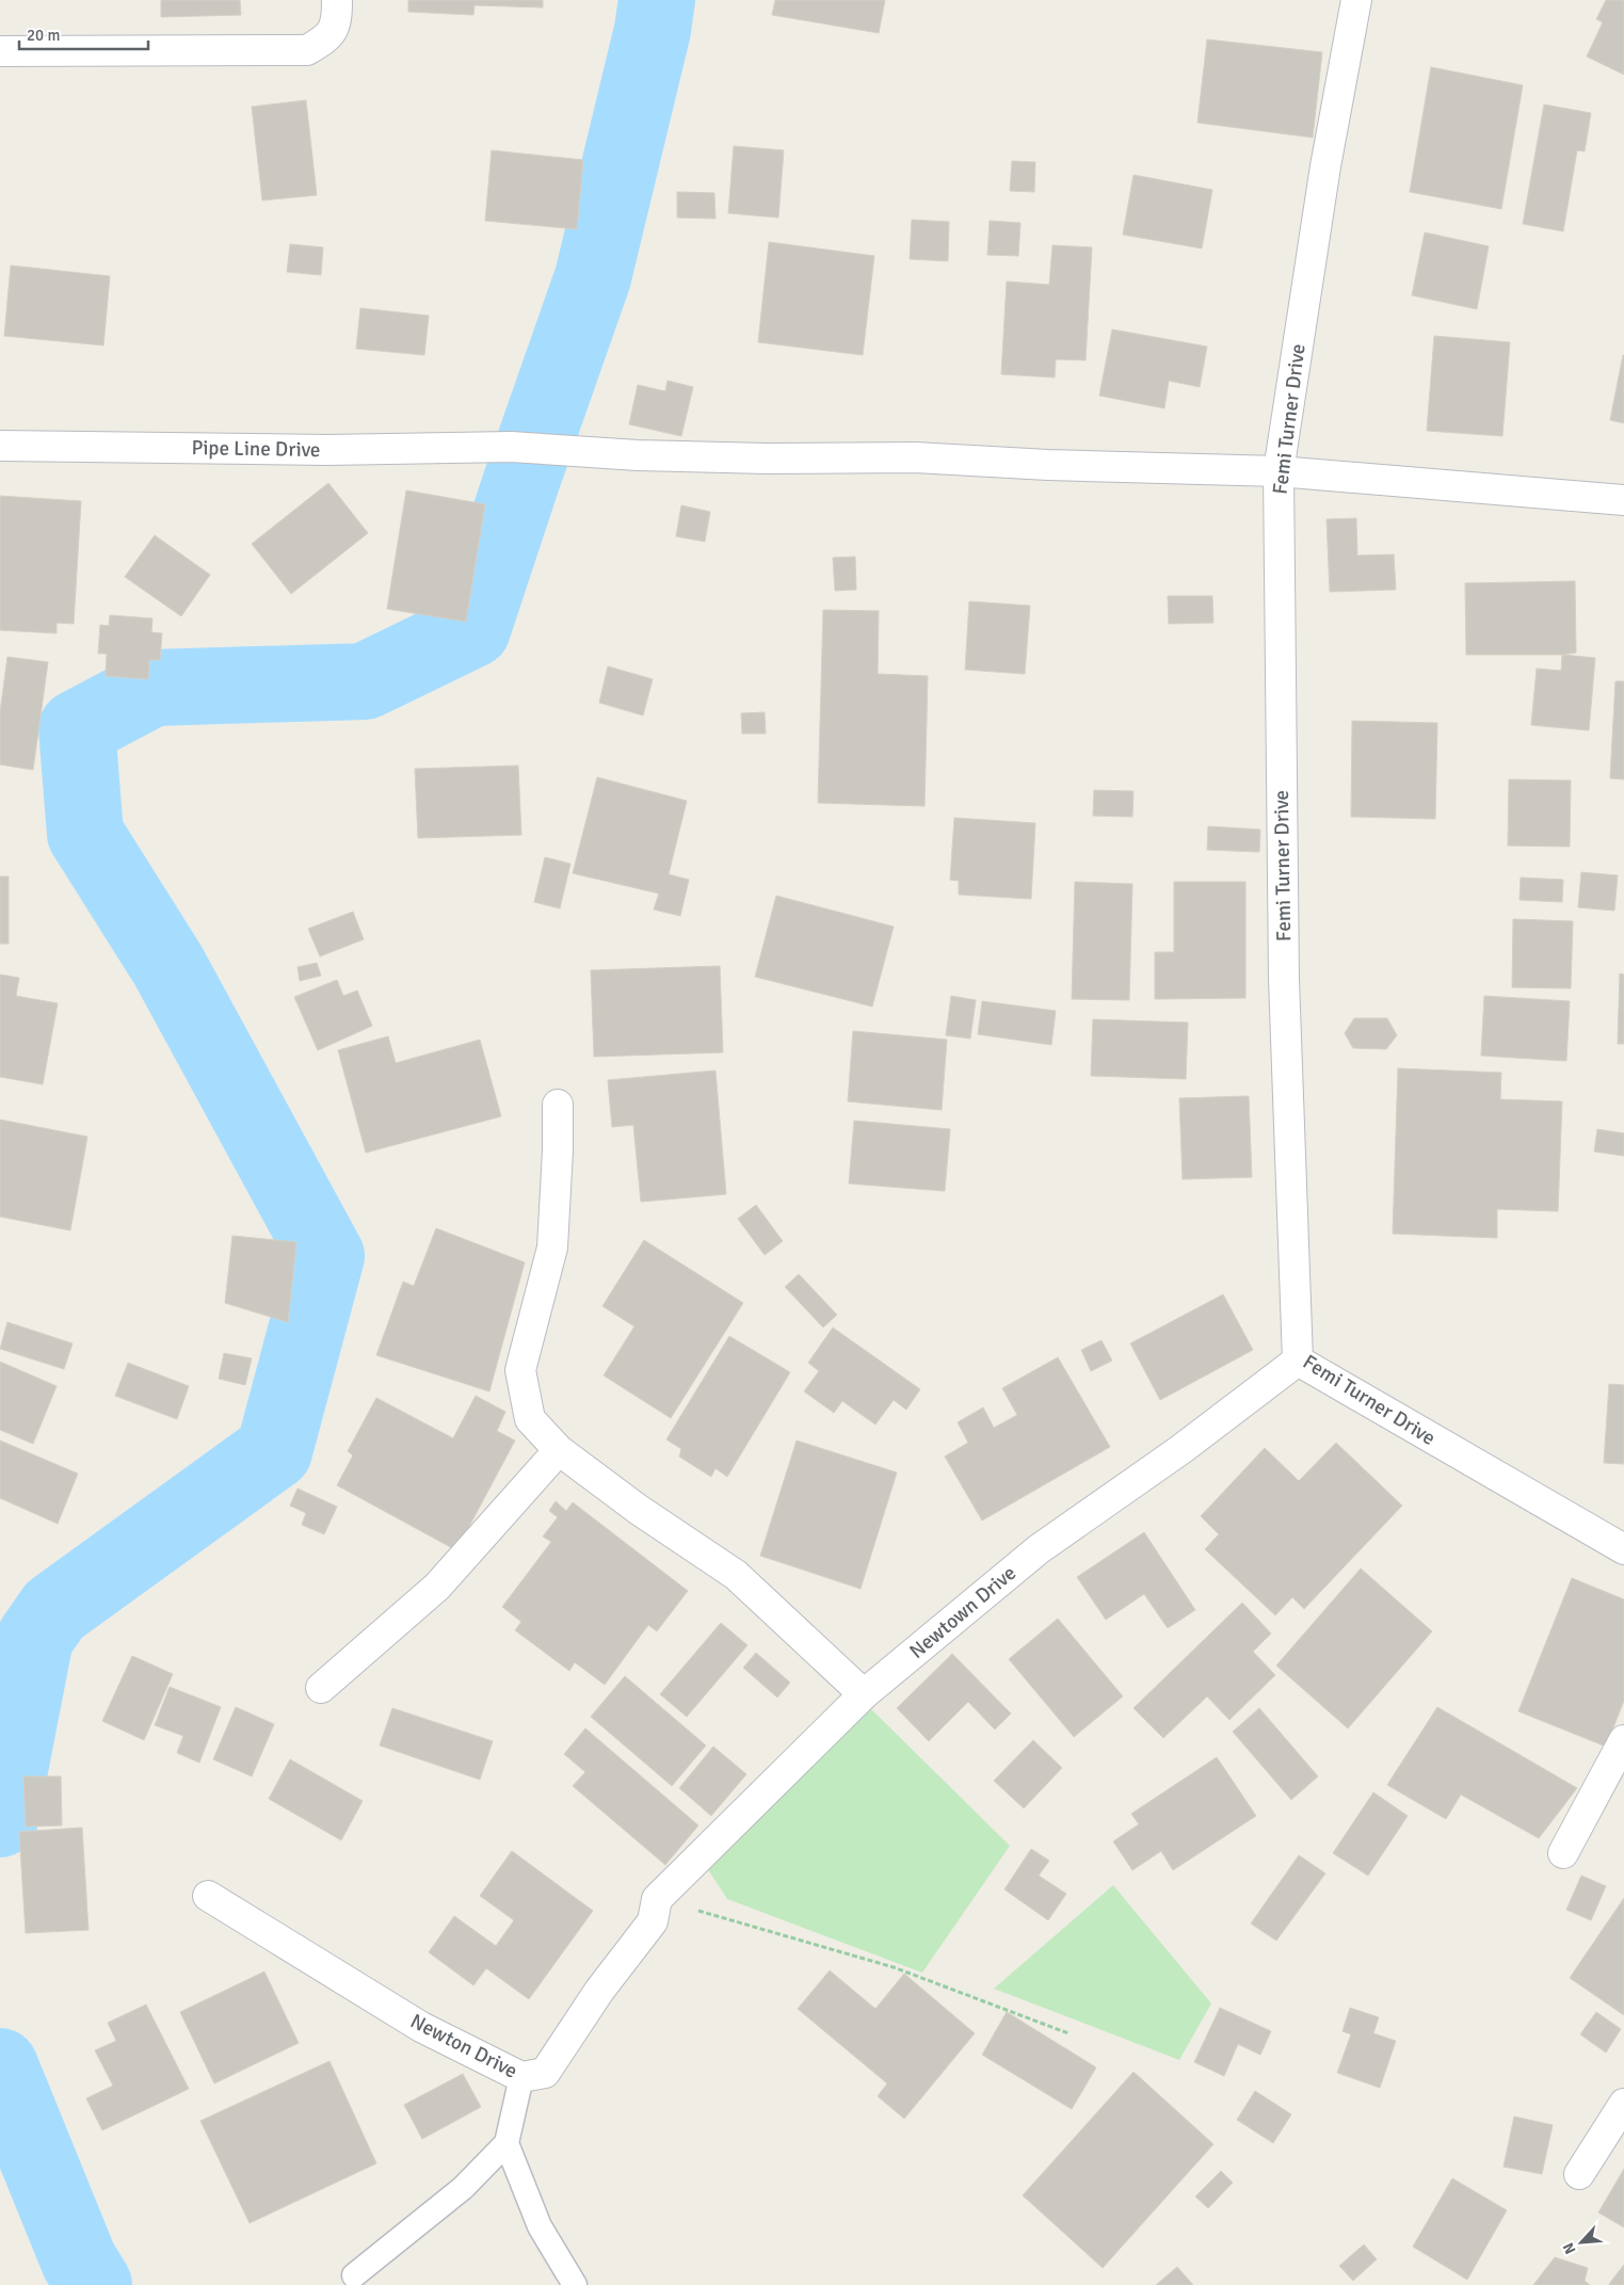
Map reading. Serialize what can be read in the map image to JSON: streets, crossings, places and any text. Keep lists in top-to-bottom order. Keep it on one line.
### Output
{"streets":{"street":["Femi Turner Drive","Pipe Line Drive","Newtown Drive","Newton Drive"]},"crossings":[["Femi Turner Drive","Pipe Line Drive"],["Femi Turner Drive","Newtown Drive"],["Newtown Drive","Newton Drive"]],"scale_bar":"20 m","north":"bottom left"}
